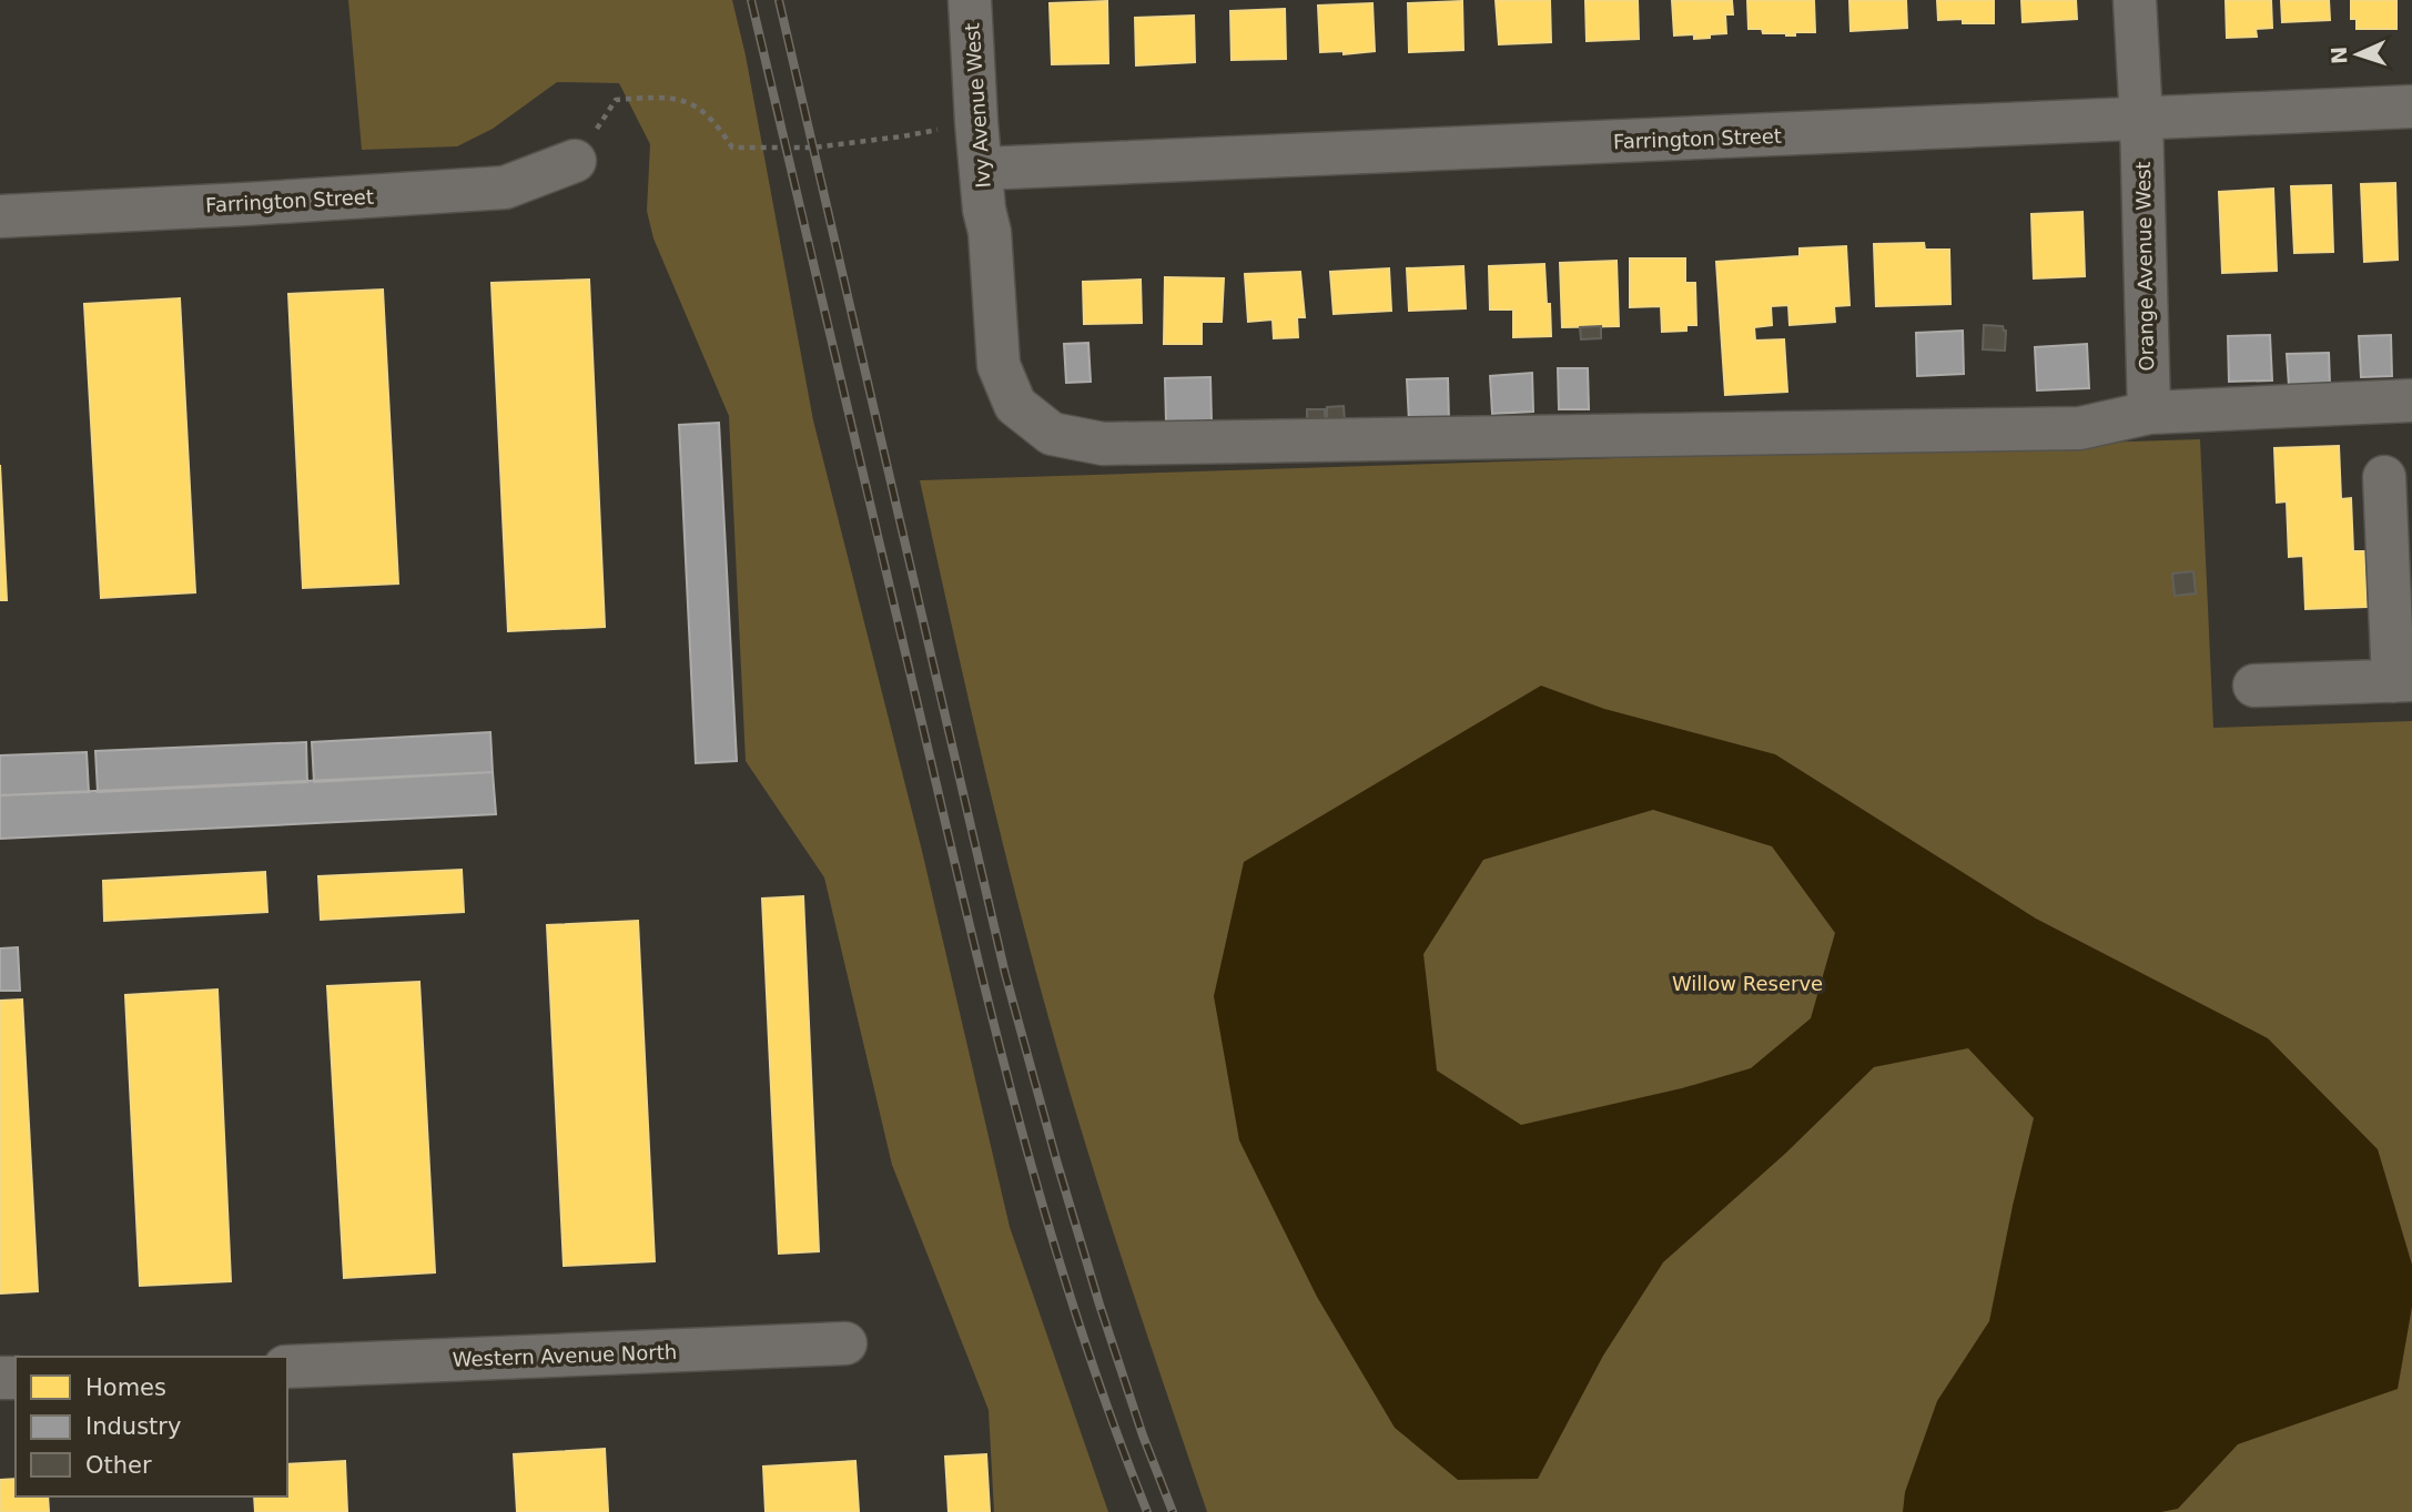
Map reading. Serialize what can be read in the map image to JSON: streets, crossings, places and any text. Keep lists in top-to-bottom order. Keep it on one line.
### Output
{"streets":{"street":["Ivy Avenue West","Farrington Street","Orange Avenue West","Western Avenue North"]},"crossings":[["Ivy Avenue West","Farrington Street"],["Ivy Avenue West","Orange Avenue West"],["Farrington Street","Orange Avenue West"]],"parks":["Willow Reserve"],"legend":["Homes","Industry","Other"],"north":"left"}
